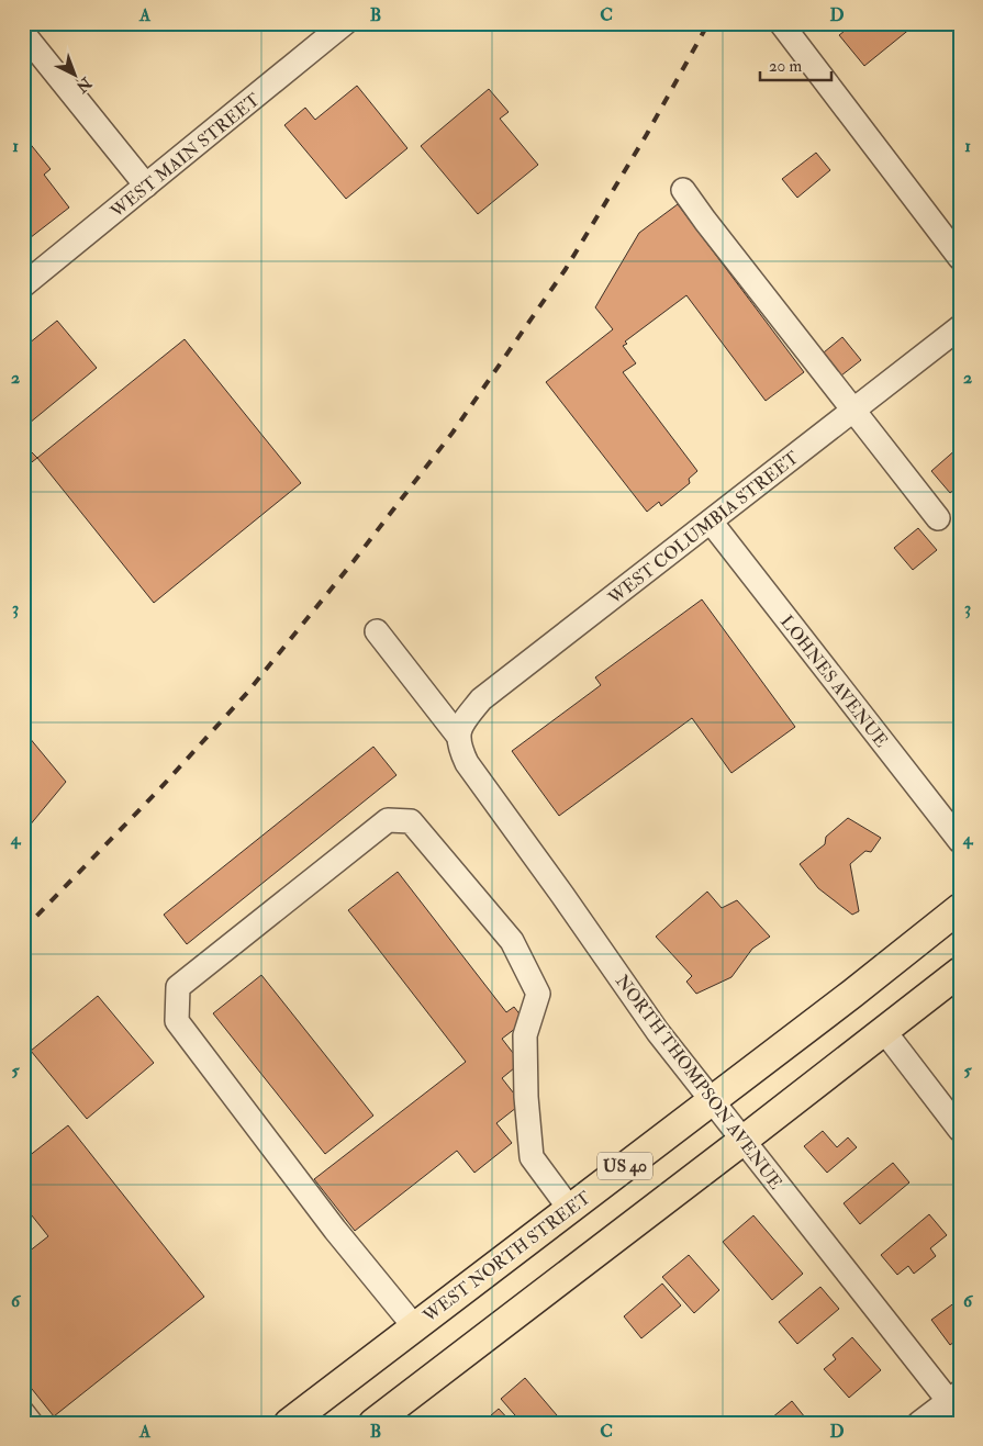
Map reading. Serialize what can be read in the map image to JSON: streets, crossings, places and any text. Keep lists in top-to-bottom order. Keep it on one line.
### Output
{"streets":{"main road":["US 40","WEST NORTH STREET"],"street":["WEST MAIN STREET","WEST COLUMBIA STREET","LOHNES AVENUE","NORTH THOMPSON AVENUE"]},"crossings":[["WEST COLUMBIA STREET","LOHNES AVENUE"],["WEST COLUMBIA STREET","NORTH THOMPSON AVENUE"],["NORTH THOMPSON AVENUE","US 40"],["NORTH THOMPSON AVENUE","WEST NORTH STREET"]],"scale_bar":"20 m","north":"bottom right","grid":{"columns":["A","B","C","D"],"rows":["1","2","3","4","5","6"]}}
